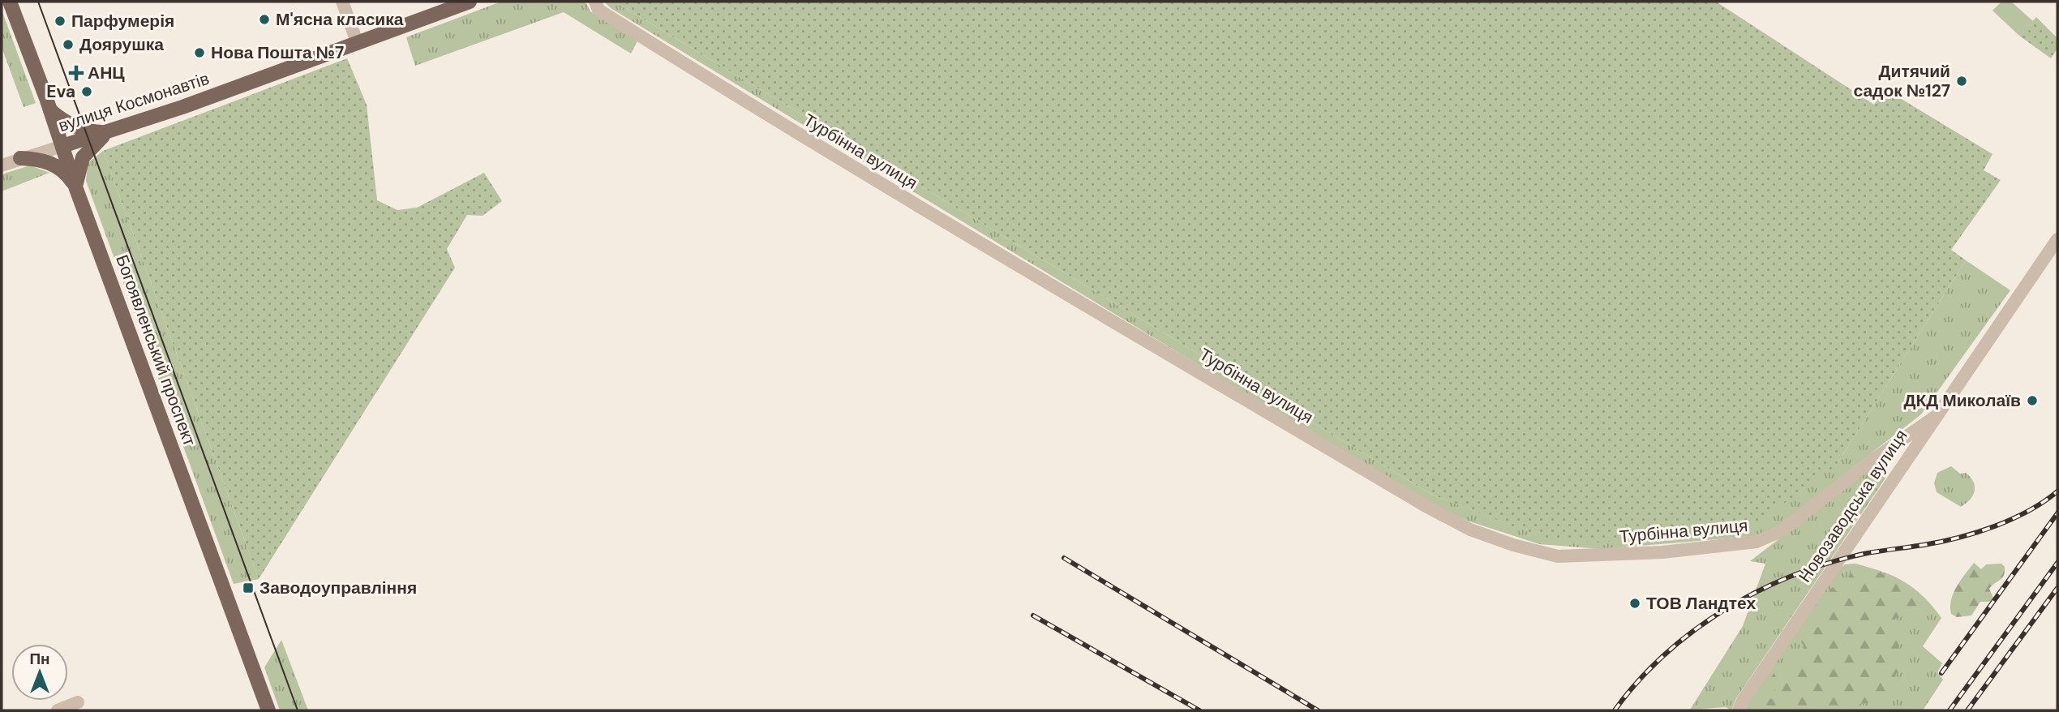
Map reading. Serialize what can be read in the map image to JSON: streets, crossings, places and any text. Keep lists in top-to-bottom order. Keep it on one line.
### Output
{"streets":{"main road":["вулиця Космонавтів","Богоявленський проспект"],"street":["Турбінна вулиця","Новозаводська вулиця"]},"crossings":[["вулиця Космонавтів","Богоявленський проспект"],["Турбінна вулиця","Новозаводська вулиця"]],"places":{"other":["М'ясна класика","Парфумерія","Доярушка","Нова Пошта №7","Дитячий садок №127","Eva","ДКД Миколаїв","ТОВ Ландтех"],"health":["АНЦ"],"transit":["Заводоуправління"]},"north":"top"}
